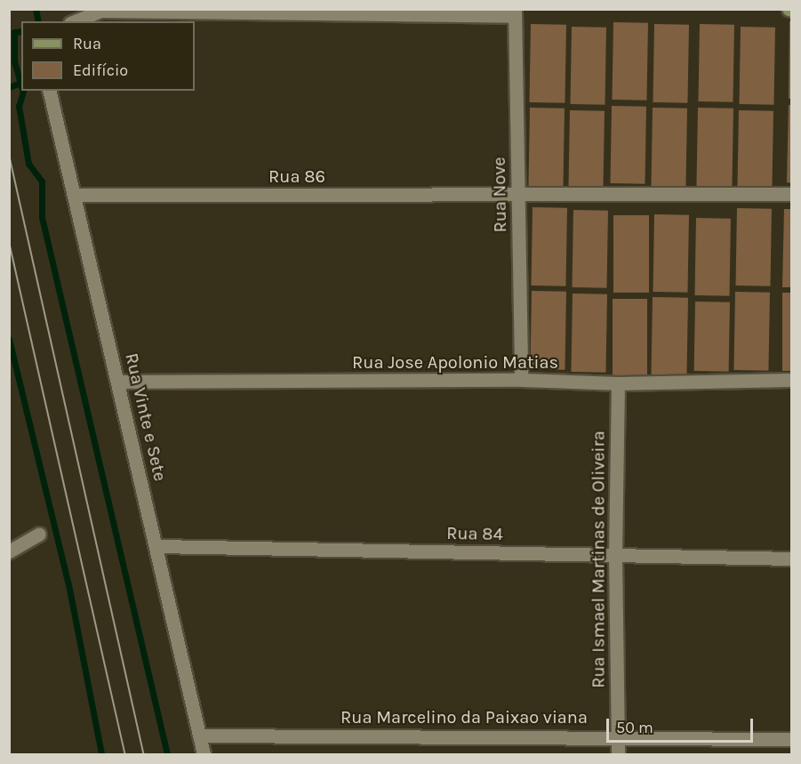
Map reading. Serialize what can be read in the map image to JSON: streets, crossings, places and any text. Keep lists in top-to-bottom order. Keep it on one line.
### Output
{"streets":{"street":["Rua 86","Rua Nove","Rua Jose Apolonio Matias","Rua Vinte e Sete","Rua 84","Rua Ismael Martinas de Oliveira","Rua Marcelino da Paixao viana"]},"crossings":[["Rua 86","Rua Nove"],["Rua 86","Rua Vinte e Sete"],["Rua Nove","Rua Jose Apolonio Matias"],["Rua Jose Apolonio Matias","Rua Vinte e Sete"],["Rua Jose Apolonio Matias","Rua Ismael Martinas de Oliveira"],["Rua Vinte e Sete","Rua 84"],["Rua Vinte e Sete","Rua Marcelino da Paixao viana"],["Rua 84","Rua Ismael Martinas de Oliveira"],["Rua Ismael Martinas de Oliveira","Rua Marcelino da Paixao viana"]],"legend":["Rua","Edifício"],"scale_bar":"50 m"}
